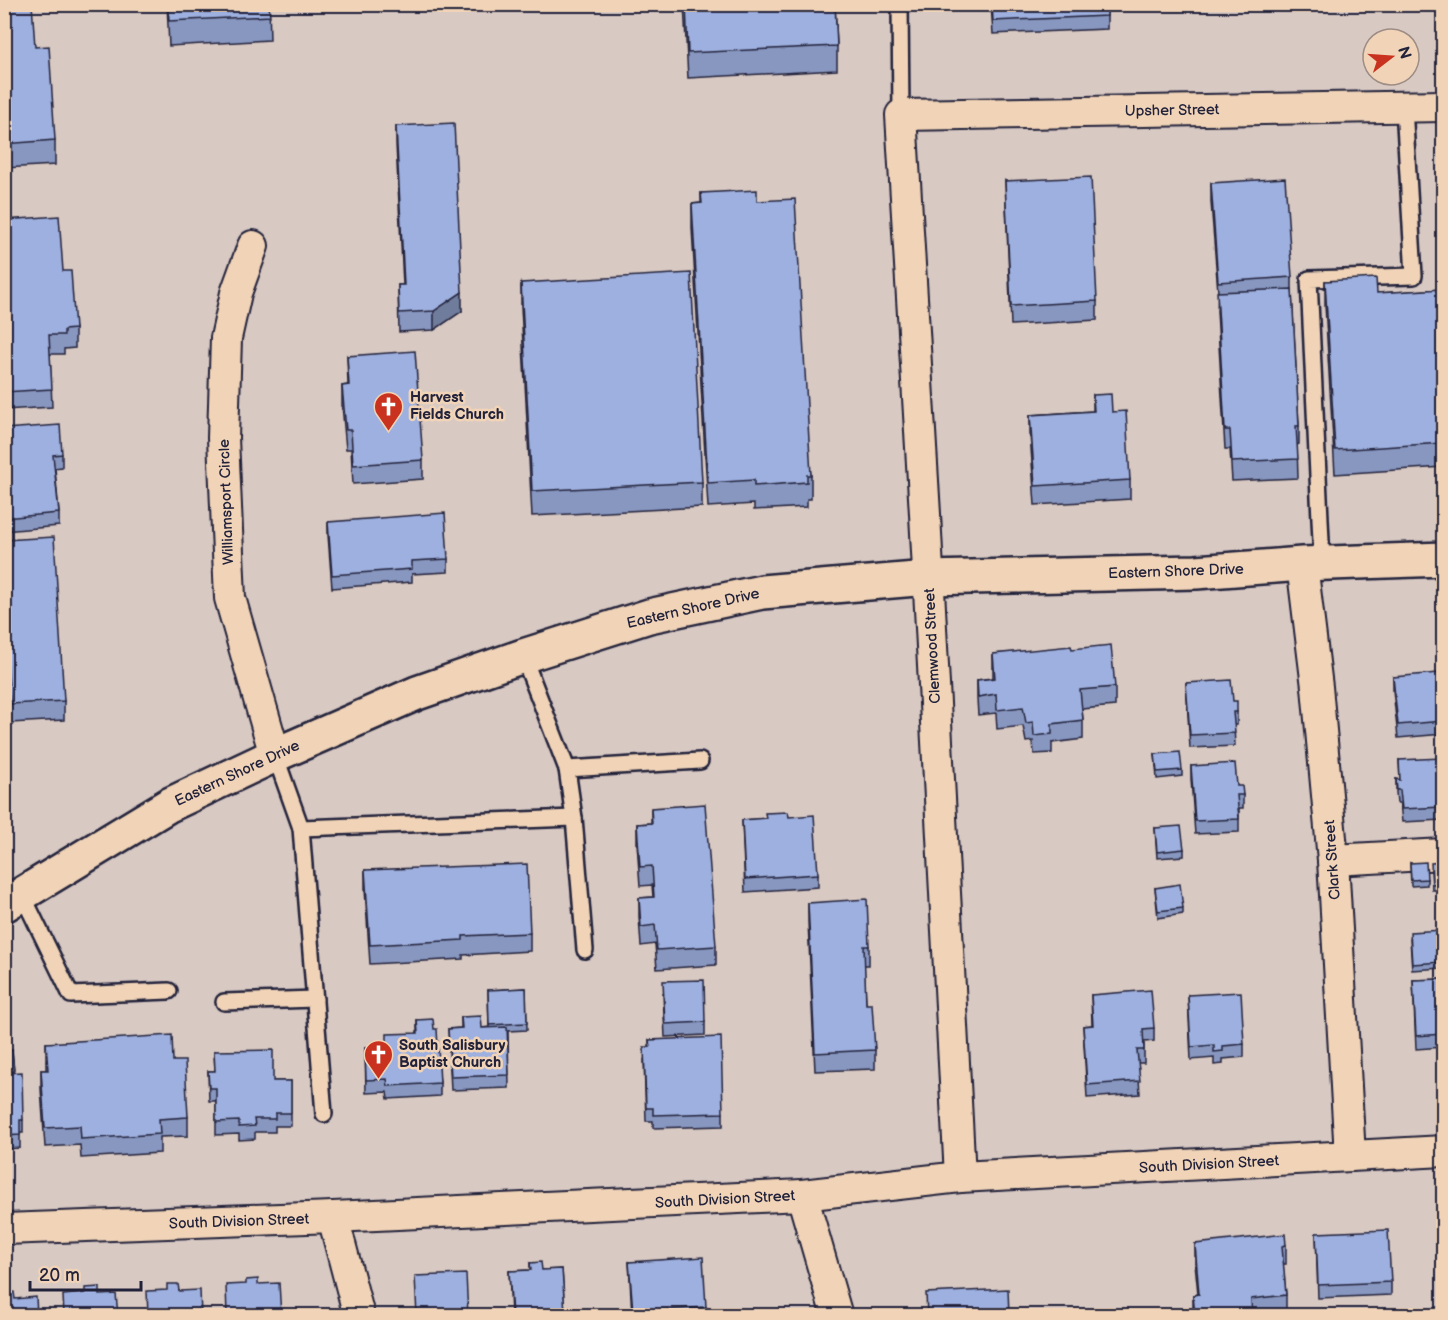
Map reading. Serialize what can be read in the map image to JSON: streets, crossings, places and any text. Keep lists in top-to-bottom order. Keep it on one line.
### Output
{"streets":{"street":["Upsher Street","Williamsport Circle","Eastern Shore Drive","Clemwood Street","Clark Street","South Division Street"]},"crossings":[["Upsher Street","Clemwood Street"],["Williamsport Circle","Eastern Shore Drive"],["Eastern Shore Drive","Clemwood Street"],["Eastern Shore Drive","Clark Street"],["Clemwood Street","South Division Street"],["Clark Street","South Division Street"]],"places":{"church":["Harvest Fields Church","South Salisbury Baptist Church"]},"scale_bar":"20 m","north":"right"}
